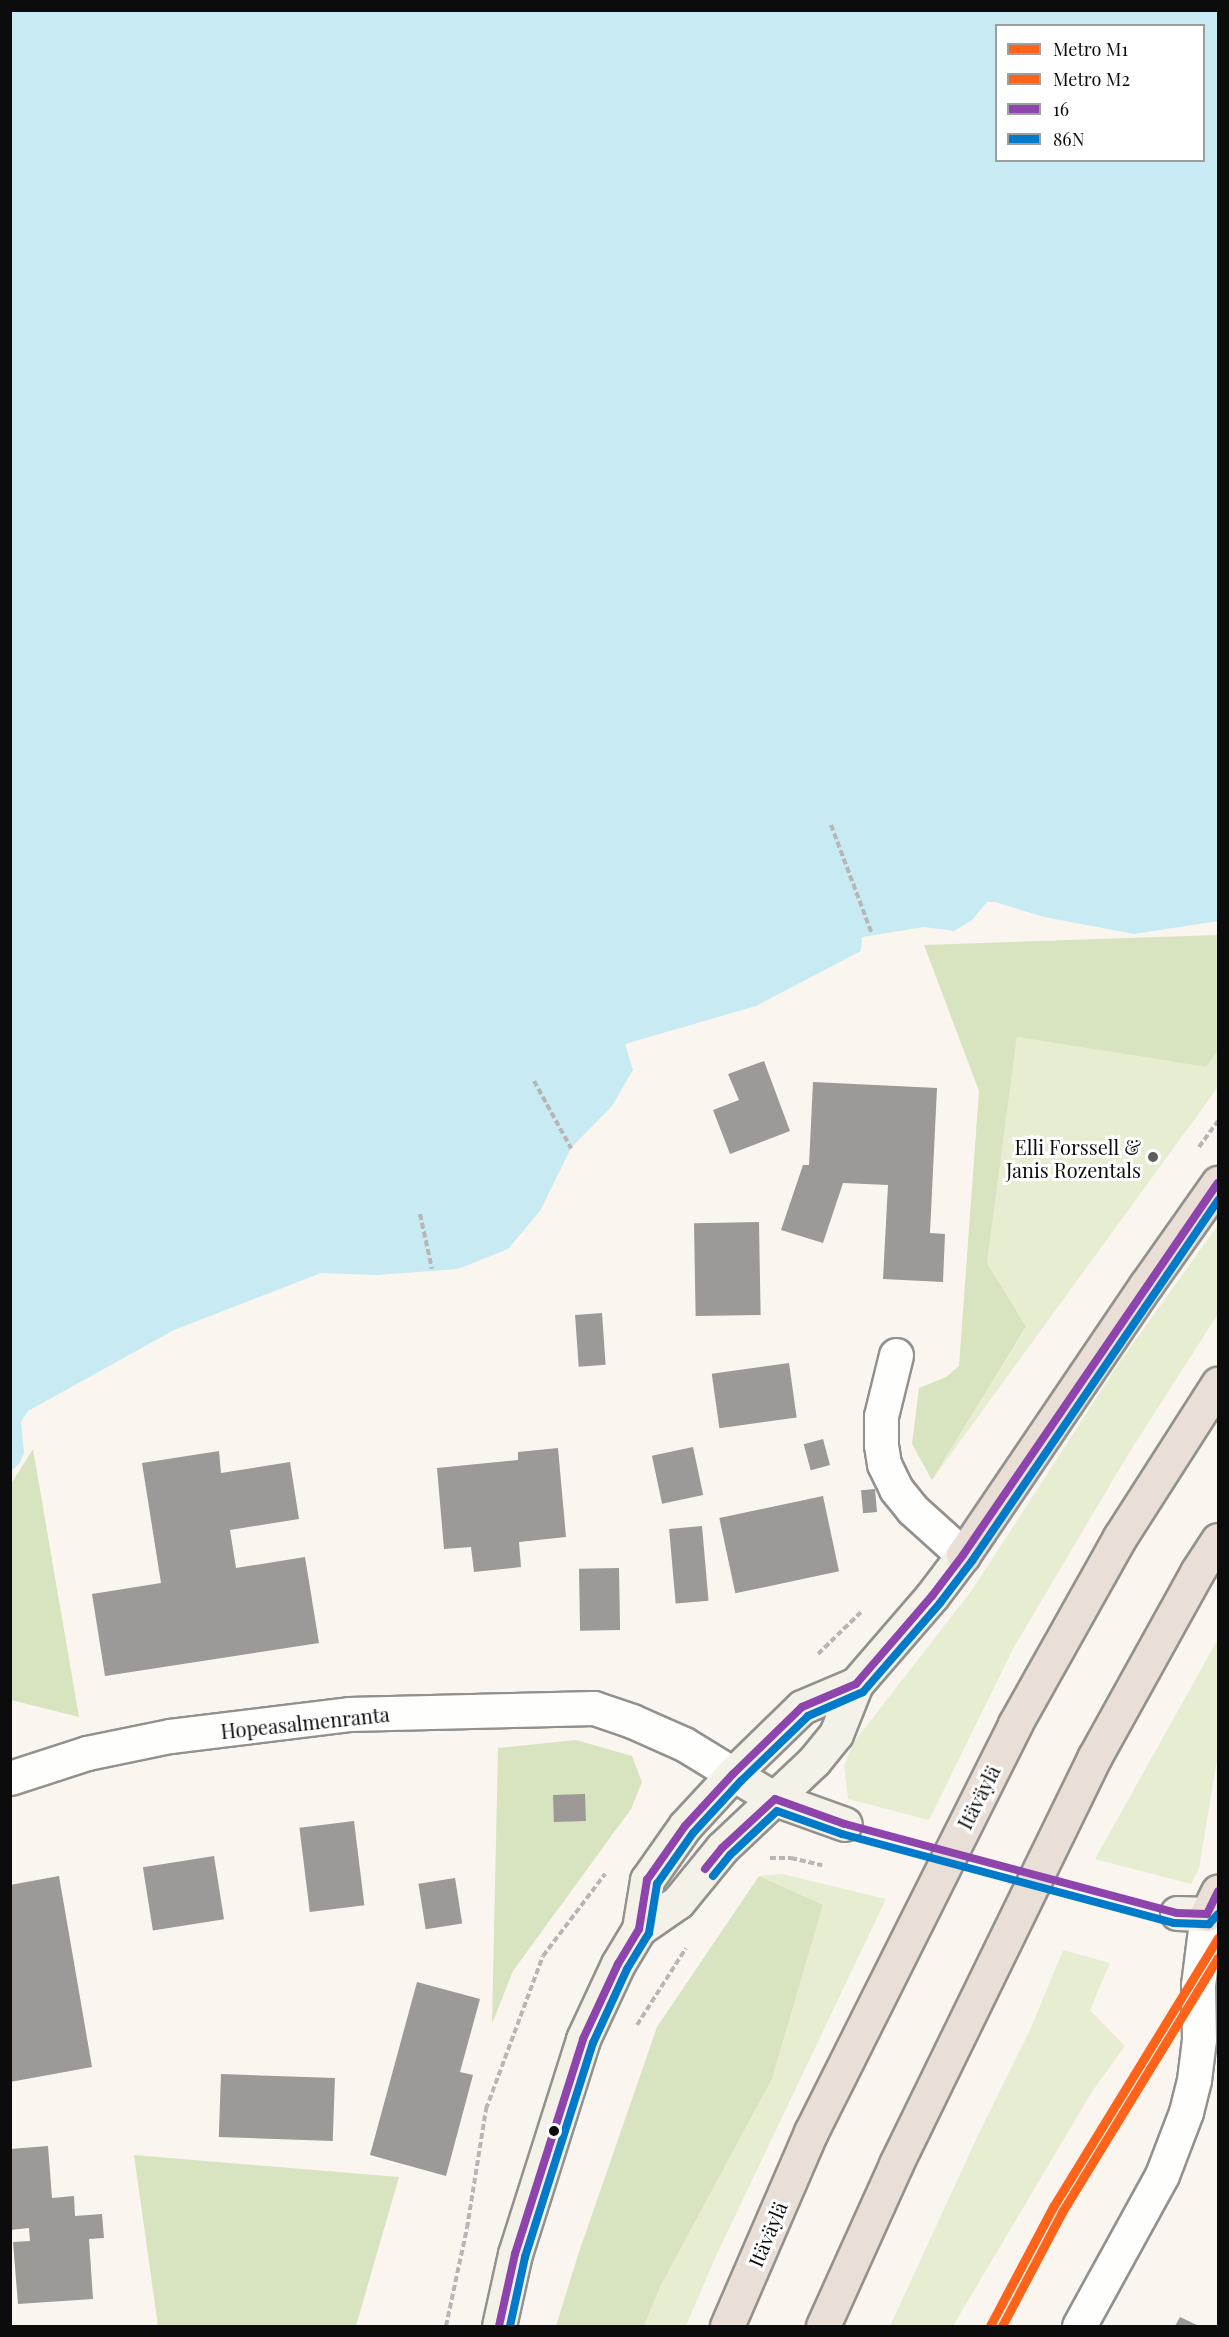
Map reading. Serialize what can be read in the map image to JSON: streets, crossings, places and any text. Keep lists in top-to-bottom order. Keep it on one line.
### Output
{"streets":{"highway":["Itäväylä"],"street":["Hopeasalmenranta"]},"places":["Elli Forssell & Janis Rozentals"],"lines":["transit line 16","transit line 86N","metro line M1","metro line M2"],"legend":["Metro M1","Metro M2","16","86N"]}
